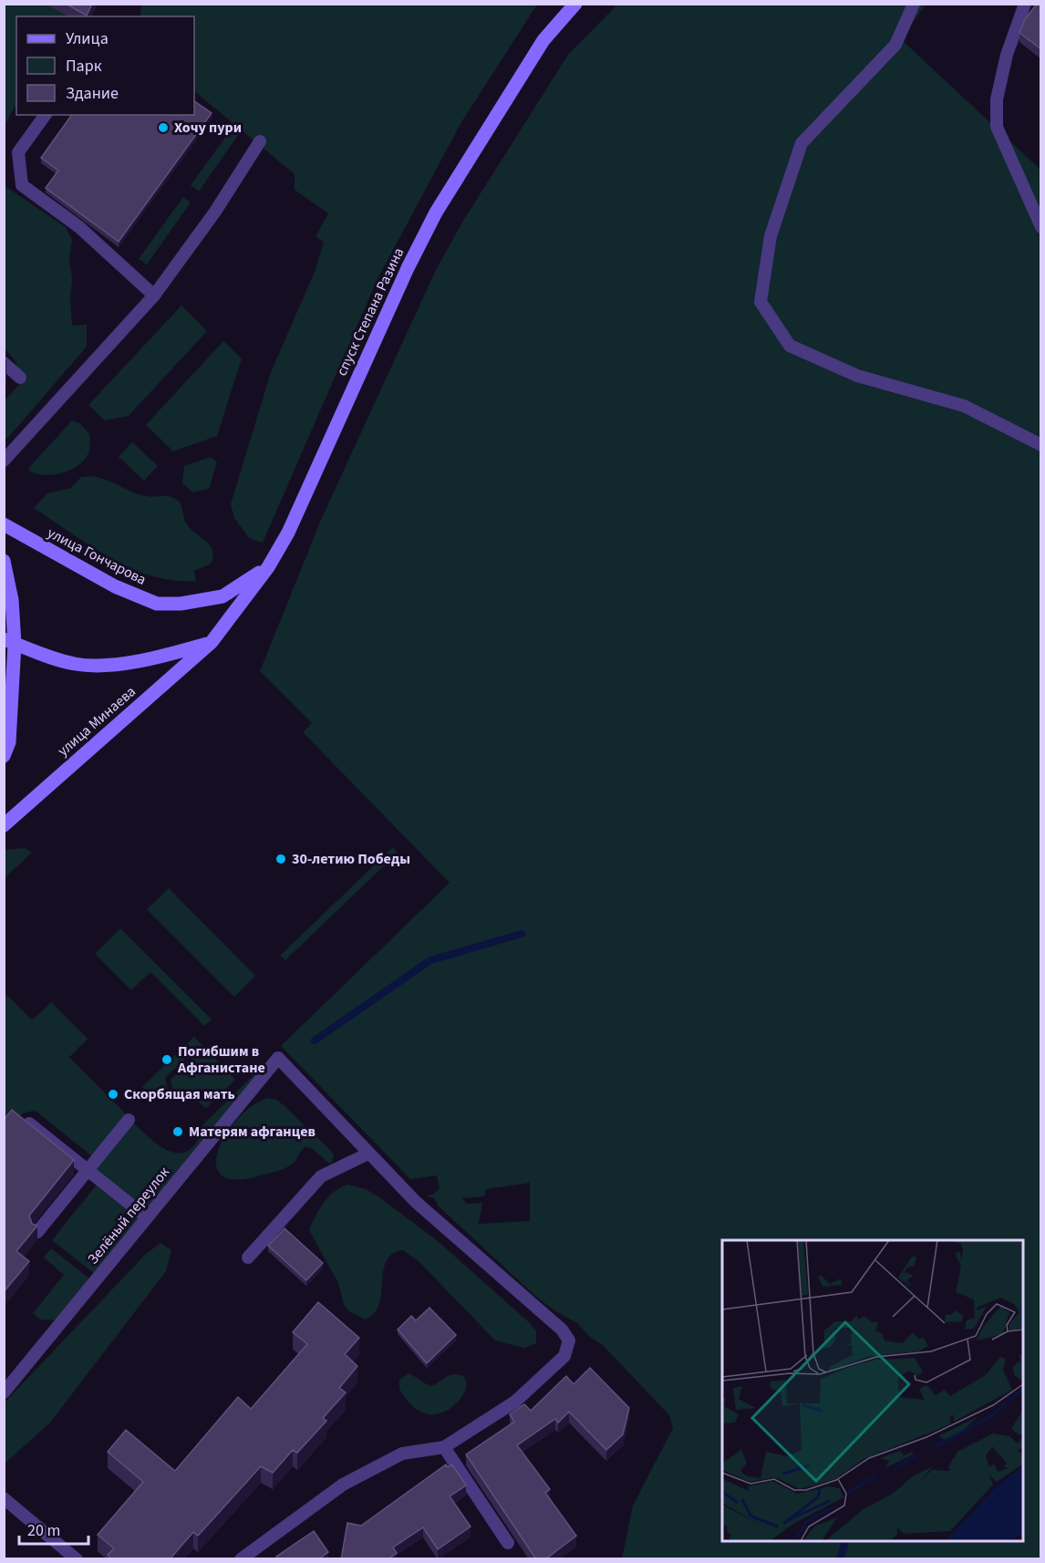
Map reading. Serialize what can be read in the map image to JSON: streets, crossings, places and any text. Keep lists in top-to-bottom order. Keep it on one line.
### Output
{"streets":{"main road":["спуск Степана Разина","улица Гончарова","улица Минаева"],"lane":["Зелёный переулок"]},"crossings":[["спуск Степана Разина","улица Гончарова"],["спуск Степана Разина","улица Минаева"]],"places":["Хочу пури","30-летию Победы","Погибшим в Афганистане","Скорбящая мать","Матерям афганцев"],"legend":["Улица","Парк","Здание"],"scale_bar":"20 m"}
